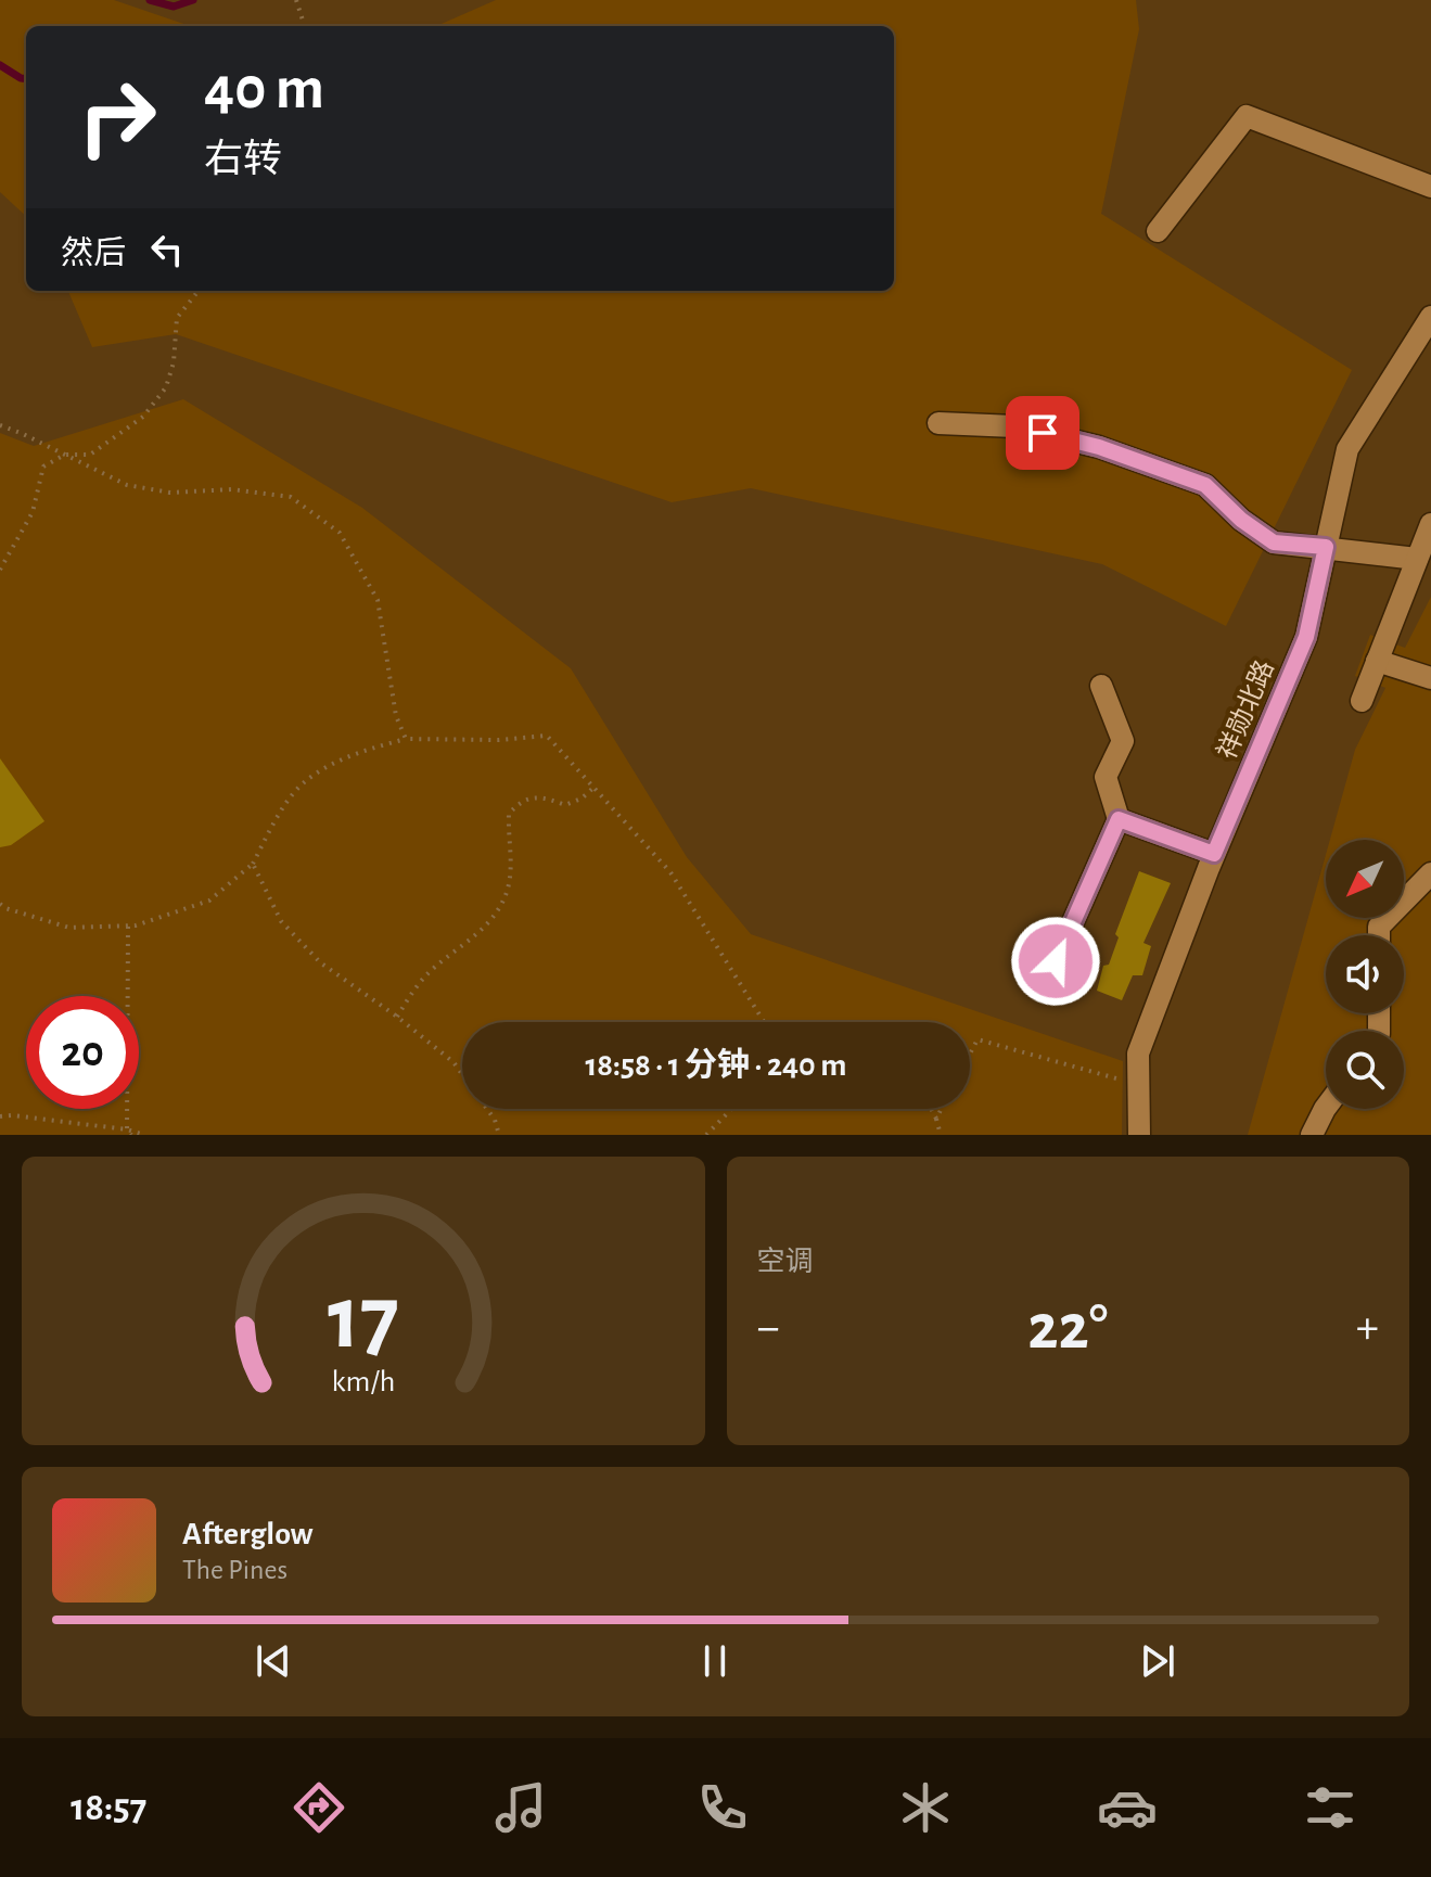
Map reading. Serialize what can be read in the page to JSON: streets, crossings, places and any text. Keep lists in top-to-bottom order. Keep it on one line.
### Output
{"streets":{"street":["祥勋北路"]},"north":"bottom left","page":{"turn":["40 m","右转"],"then":"然后","limit":"20","trip":"18:58 · 1 分钟 · 240 m","tile":"空调","heat":["−","22°","+"],"song":["Afterglow","The Pines"],"tabs":"18:57","gauge":["17","km/h"]}}
